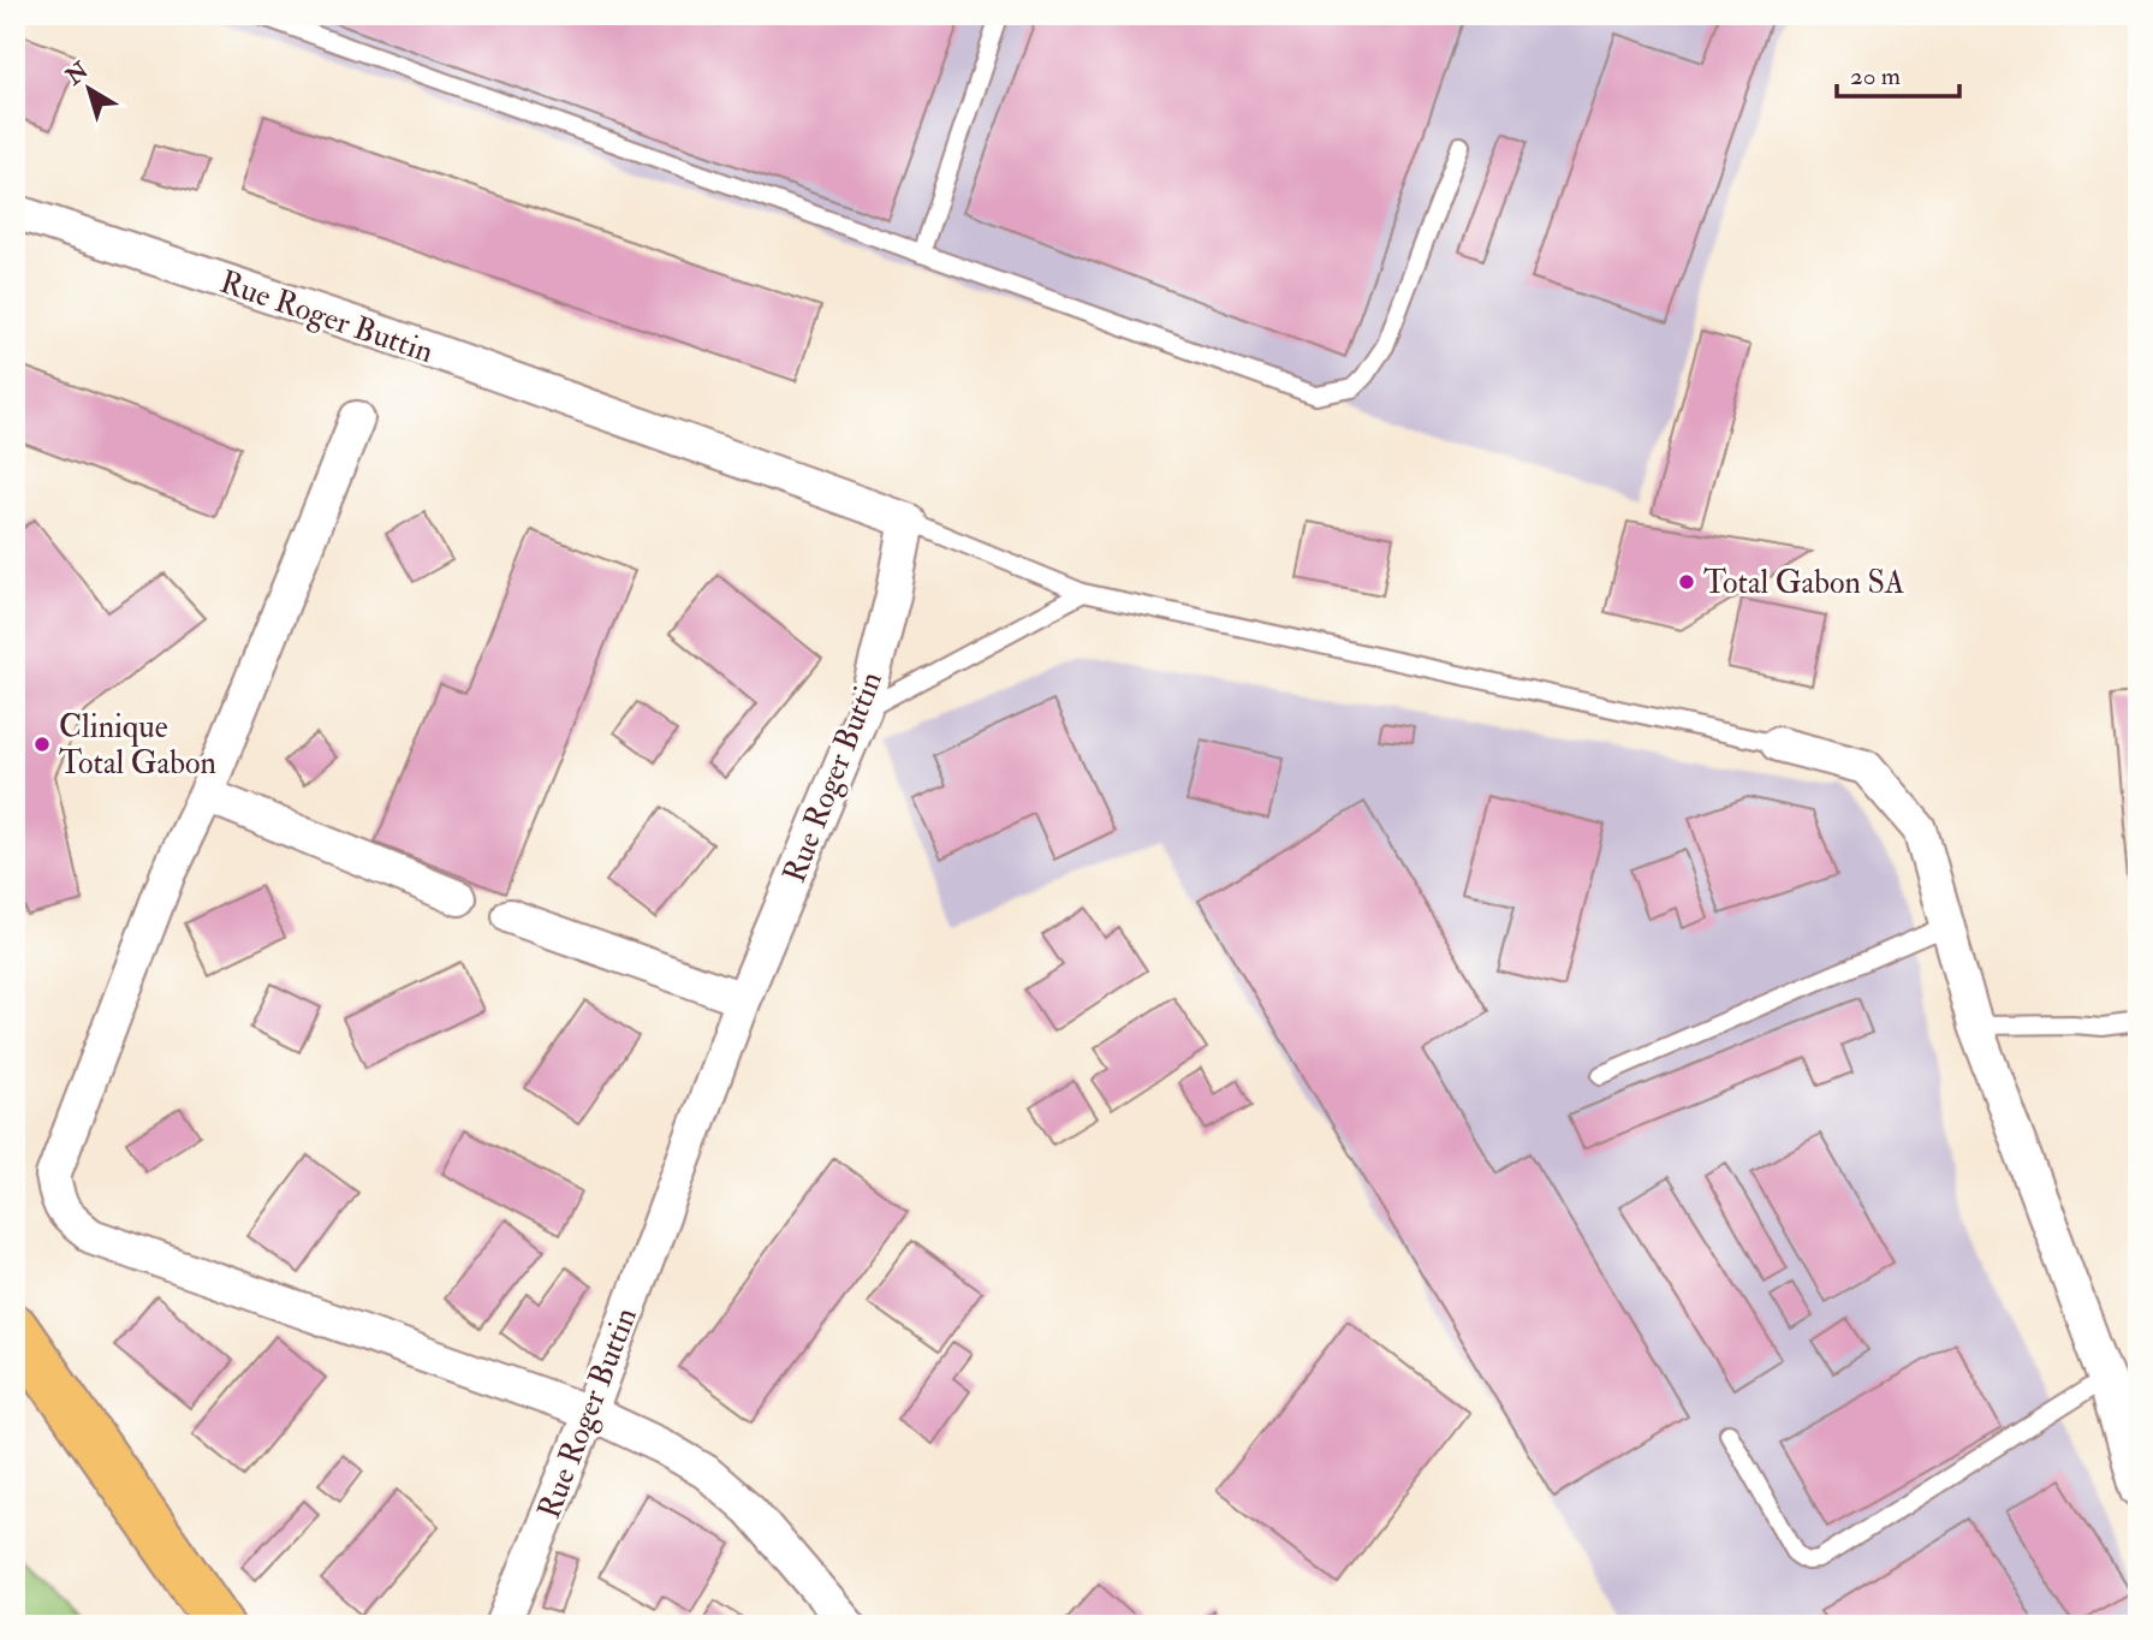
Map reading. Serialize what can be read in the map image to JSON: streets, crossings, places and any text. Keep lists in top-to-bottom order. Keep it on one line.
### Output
{"streets":{"street":["Rue Roger Buttin"]},"places":["Total Gabon SA","Clinique Total Gabon"],"scale_bar":"20 m","north":"top left"}
